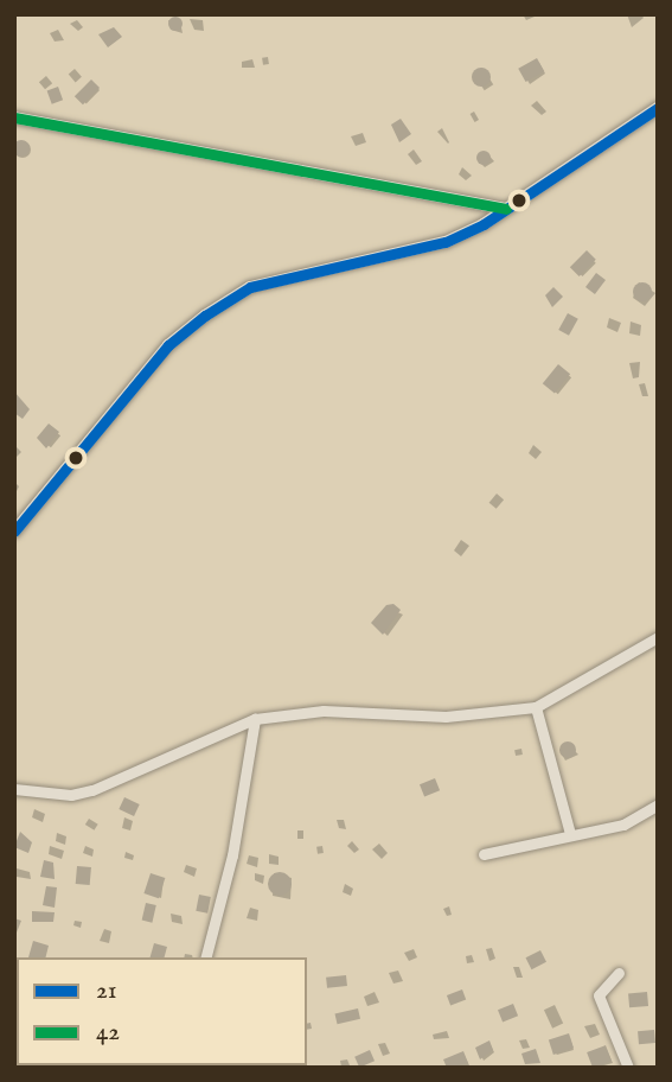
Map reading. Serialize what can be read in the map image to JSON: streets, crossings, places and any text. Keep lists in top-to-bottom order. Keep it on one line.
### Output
{"lines":["transit line 21","transit line 42"],"legend":["21","42"]}
